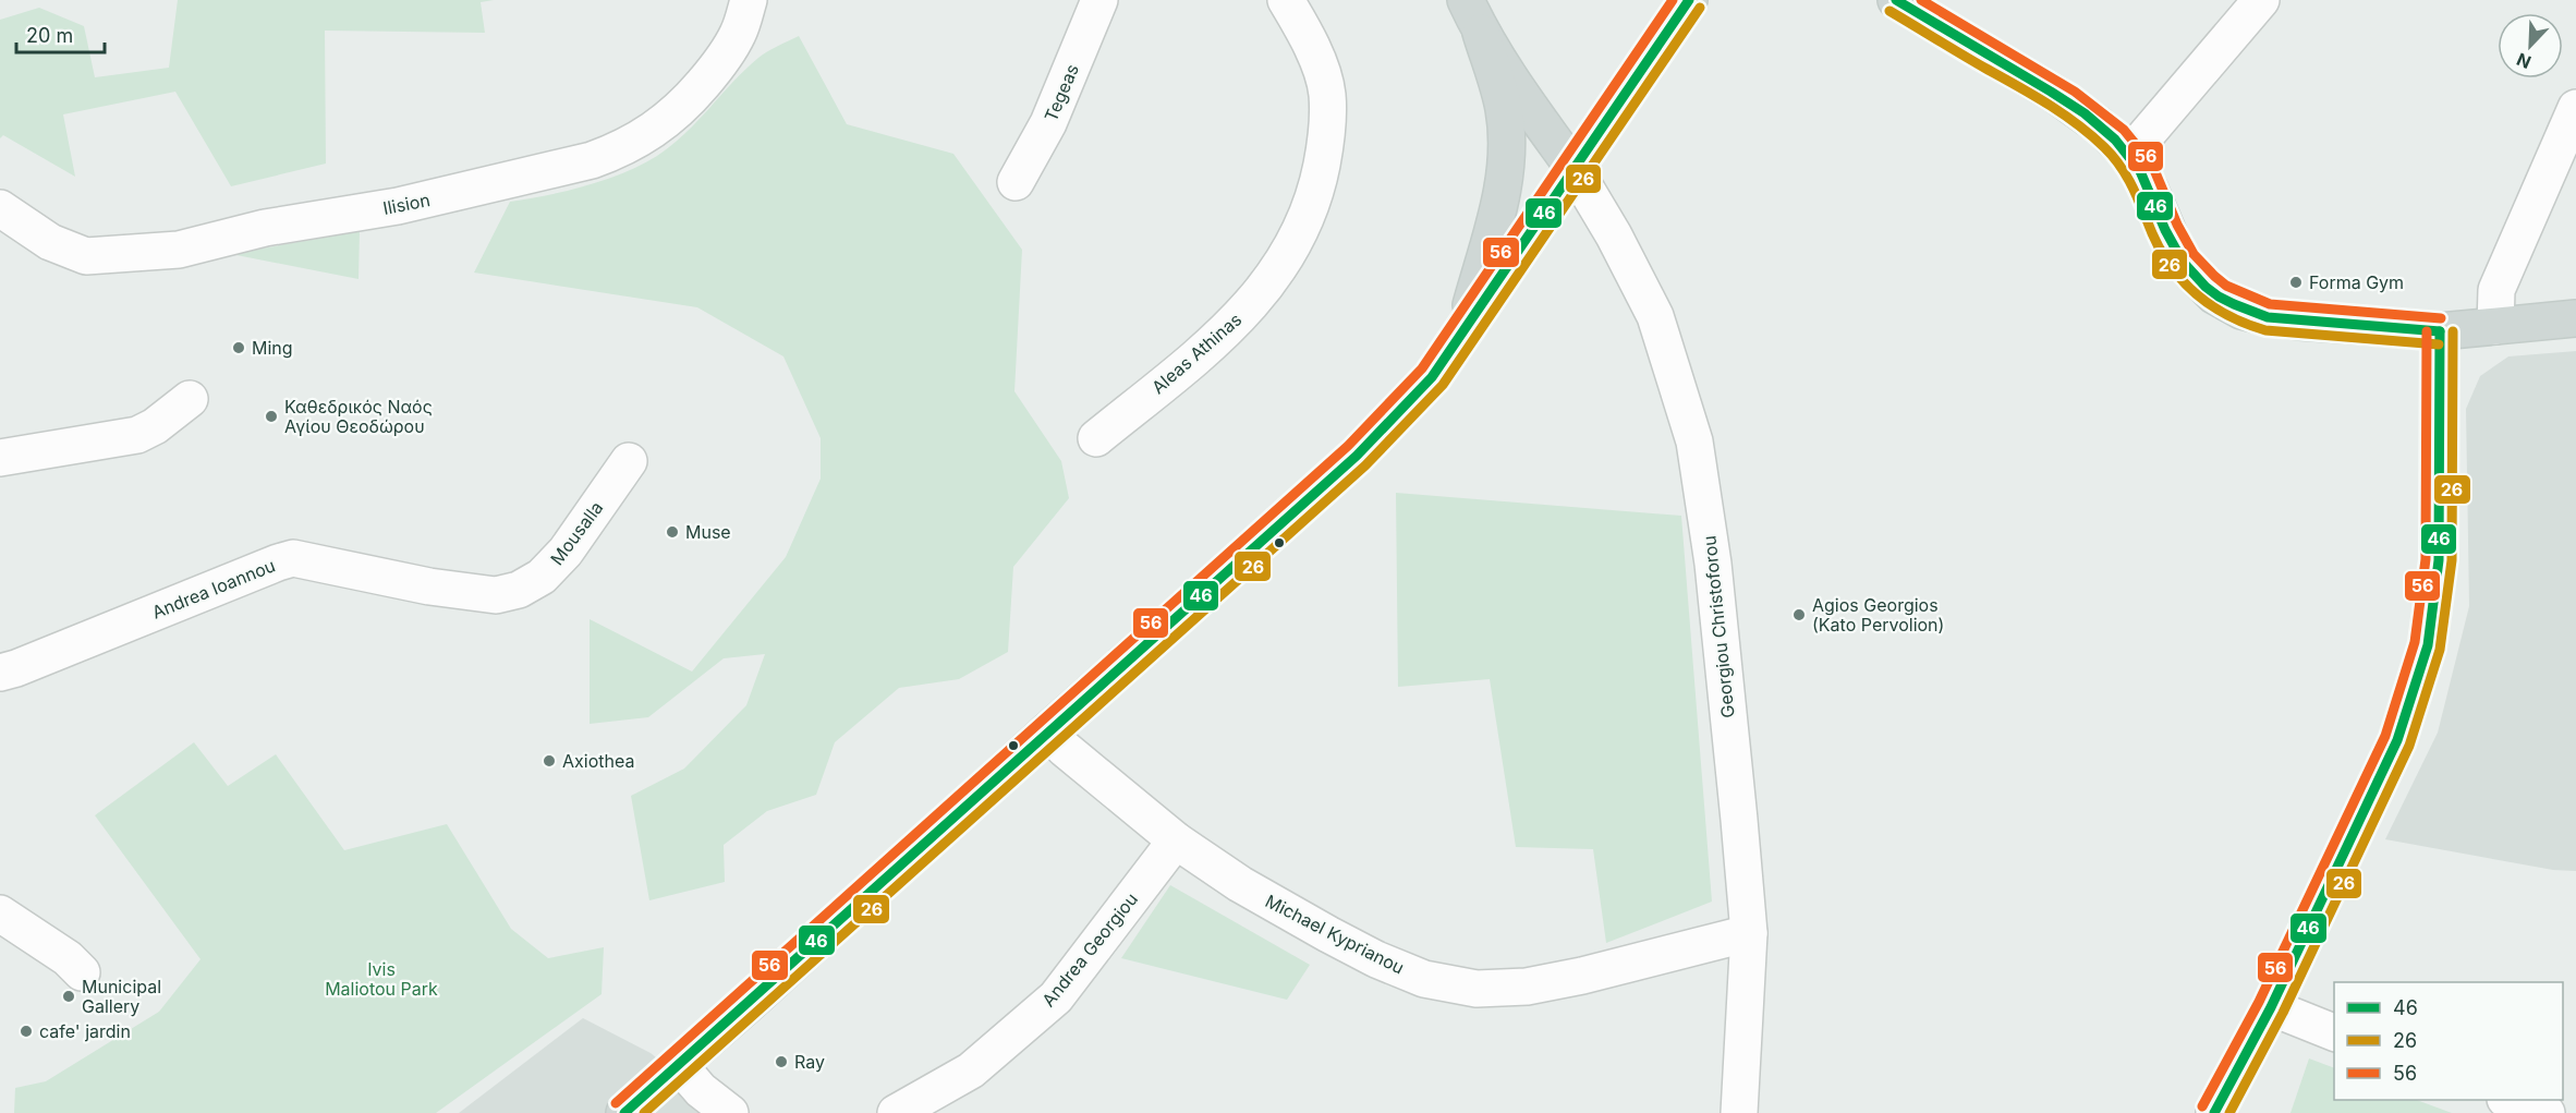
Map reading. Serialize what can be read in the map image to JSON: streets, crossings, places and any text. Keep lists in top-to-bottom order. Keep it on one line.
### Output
{"streets":{"street":["Tegeas","Ilision","Aleas Athinas","Mousalla","Andrea Ioannou","Georgiou Christoforou","Michael Kyprianou","Andrea Georgiou"]},"crossings":[["Mousalla","Andrea Ioannou"],["Georgiou Christoforou","Michael Kyprianou"],["Michael Kyprianou","Andrea Georgiou"]],"parks":["Ivis Maliotou Park"],"places":["Forma Gym","Ming","Καθεδρικός Ναός Αγίου Θεοδώρου","Muse","Agios Georgios (Kato Pervolion)","Axiothea","Municipal Gallery","cafe' jardin","Ray"],"lines":["transit line 46","transit line 56","transit line 26"],"legend":["46","26","56"],"scale_bar":"20 m","north":"bottom left"}
